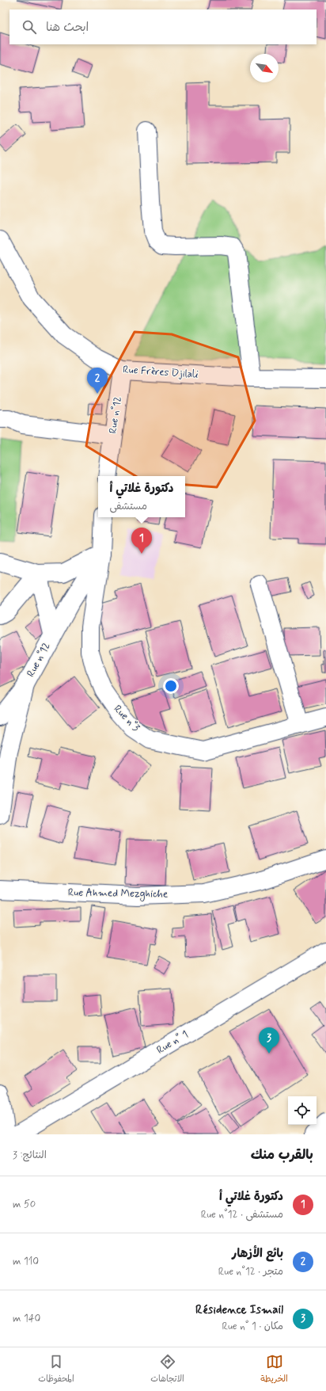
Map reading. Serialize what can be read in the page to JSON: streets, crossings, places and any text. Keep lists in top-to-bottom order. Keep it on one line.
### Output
{"streets":{"street":["Rue Frères Djilali","Rue n°12","Rue n°3","Rue Ahmed Mezghiche","Rue n° 1"]},"crossings":[["Rue Frères Djilali","Rue n°12"],["Rue n°12","Rue n°3"]],"north":"bottom right","page":{"search":"ابحث هنا","pins":["2","1","3"],"popup":["دكتورة غلاتي أ","مستشفى"],"heading":["بالقرب منك","النتائج: 3"],"list":[{"mark":"1","name":"دكتورة غلاتي أ","note":"مستشفى · Rue n°12","value":"50 m"},{"mark":"2","name":"بائع الأزهار","note":"متجر · Rue n°12","value":"110 m"},{"mark":"3","name":"Résidence Ismail","note":"مكان · Rue n° 1","value":"140 m"}],"nav":["الخريطة","الاتجاهات","المحفوظات"]}}
